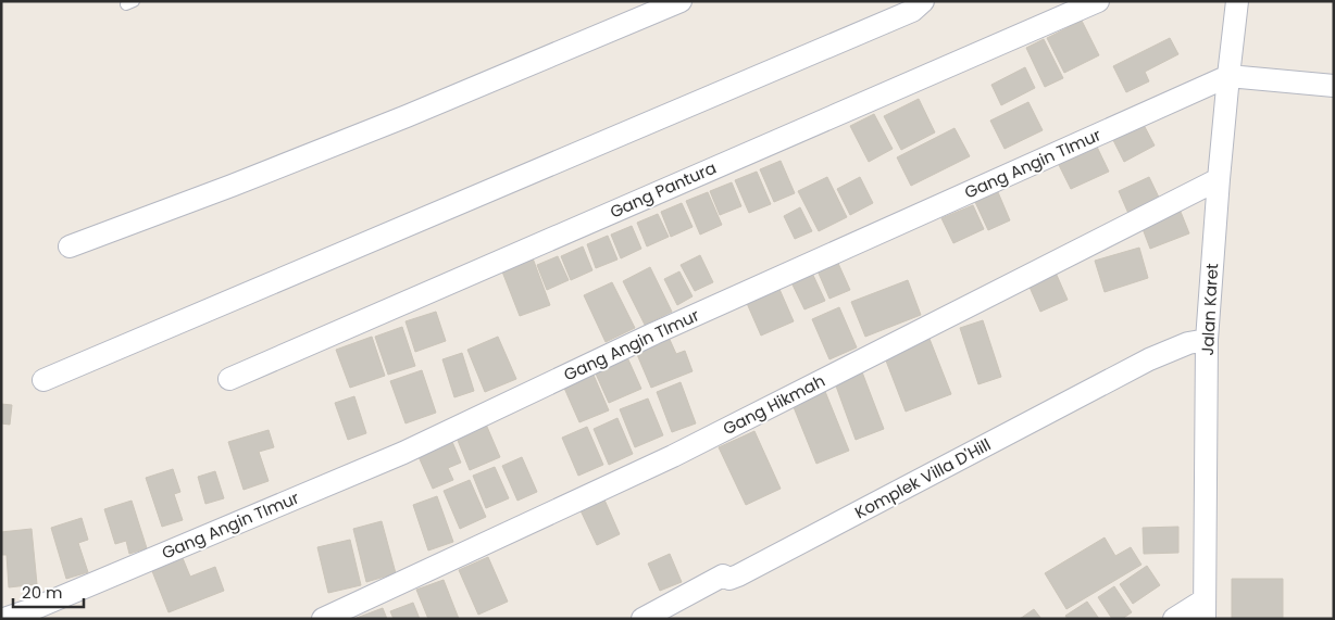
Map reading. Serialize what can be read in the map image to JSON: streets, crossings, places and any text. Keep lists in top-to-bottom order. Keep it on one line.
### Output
{"streets":{"street":["Gang Angin TImur","Gang Pantura","Jalan Karet","Gang Hikmah","Komplek Villa D'Hill"]},"crossings":[["Gang Angin TImur","Jalan Karet"],["Jalan Karet","Gang Hikmah"],["Jalan Karet","Komplek Villa D'Hill"]],"scale_bar":"20 m"}
